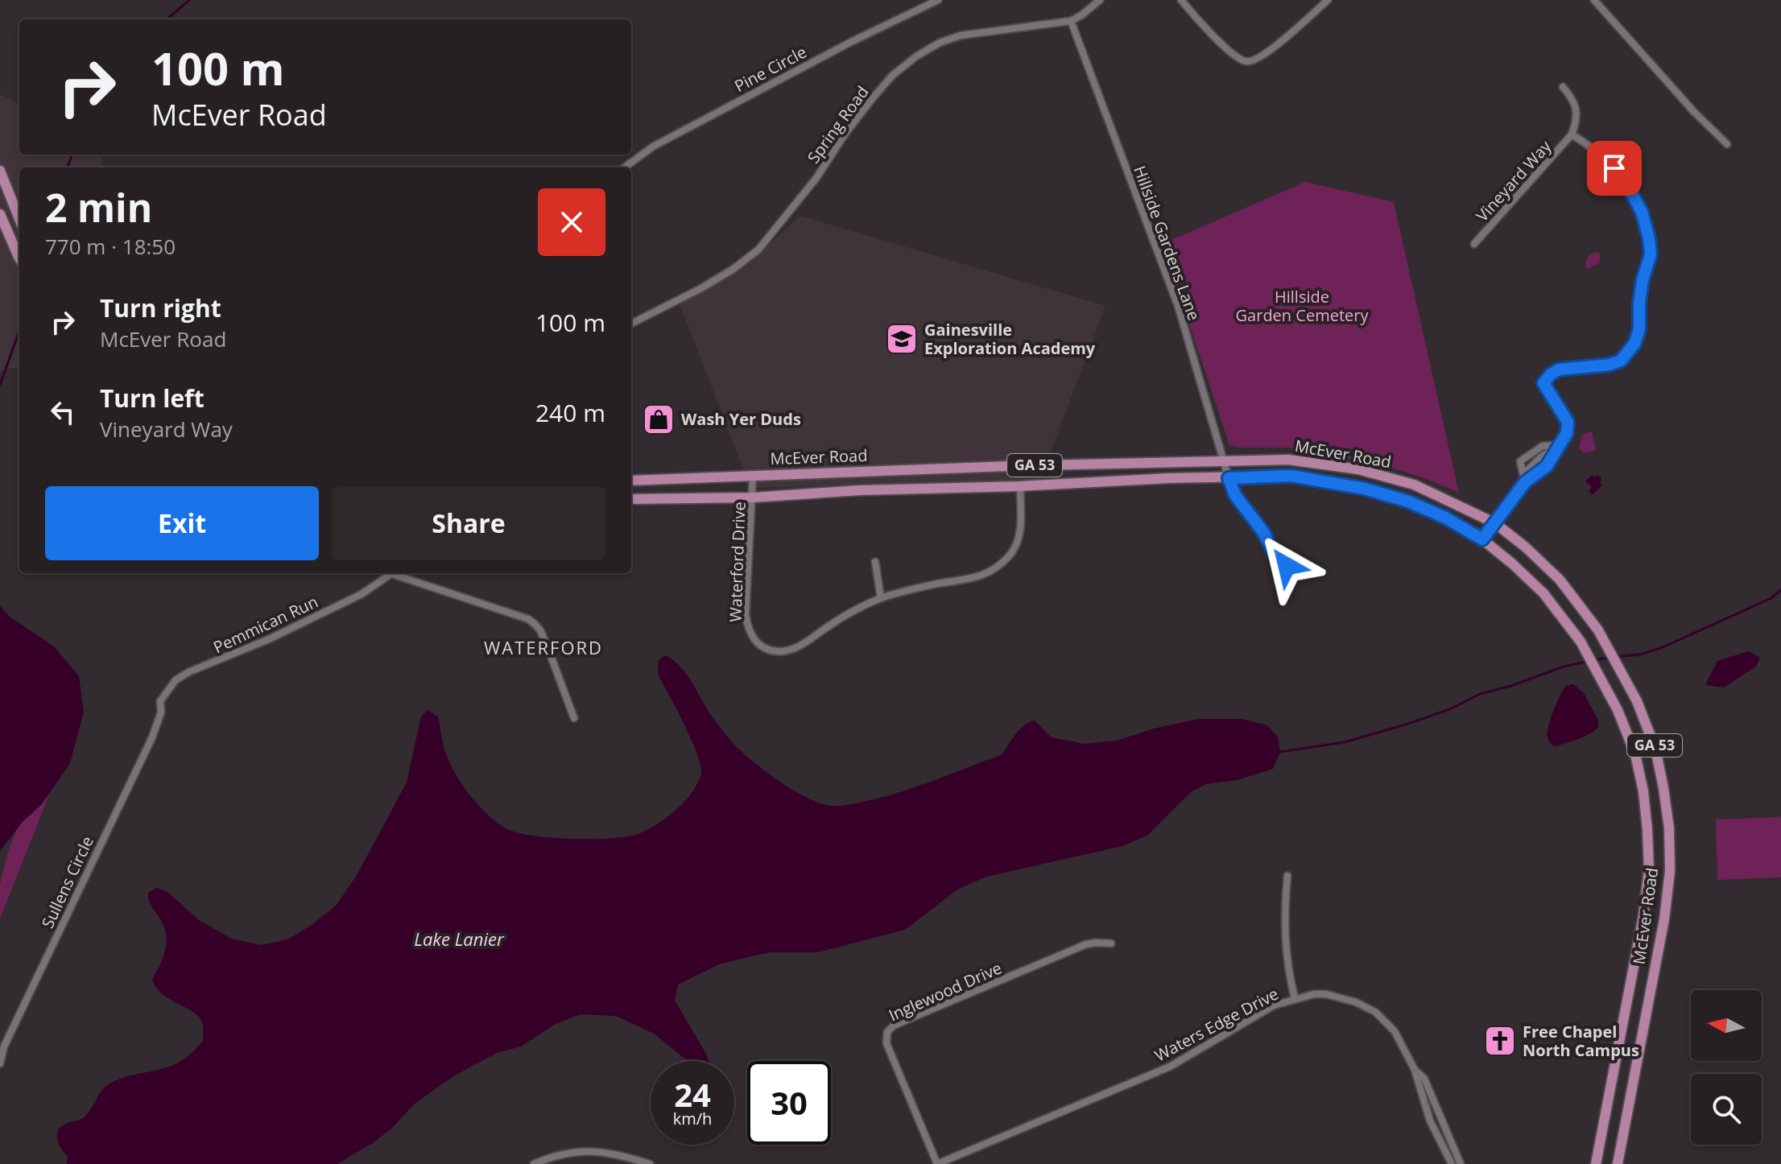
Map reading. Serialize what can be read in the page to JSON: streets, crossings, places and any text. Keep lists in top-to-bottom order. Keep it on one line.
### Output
{"streets":{"main road":["McEver Road","GA 53"],"street":["Pine Circle","Spring Road","Vineyard Way","Hillside Gardens Lane","Waterford Drive","Pemmican Run","Sullens Circle","Inglewood Drive","Waters Edge Drive"]},"crossings":[["Spring Road","Hillside Gardens Lane"],["Hillside Gardens Lane","McEver Road"],["McEver Road","Waterford Drive"],["Pemmican Run","Sullens Circle"],["Inglewood Drive","Waters Edge Drive"]],"districts":["WATERFORD"],"water":["Lake Lanier"],"parks":["Hillside Garden Cemetery"],"places":{"school or university":["Gainesville Exploration Academy"],"shop":["Wash Yer Duds"],"church":["Free Chapel North Campus"]},"north":"left","page":{"turn":["100 m","McEver Road"],"heading":["2 min","770 m · 18:50"],"list":[{"name":"Turn right","note":"McEver Road","value":"100 m"},{"name":"Turn left","note":"Vineyard Way","value":"240 m"}],"buttons":["Exit","Share"],"speed":"24 km/h","limit":"30"}}
